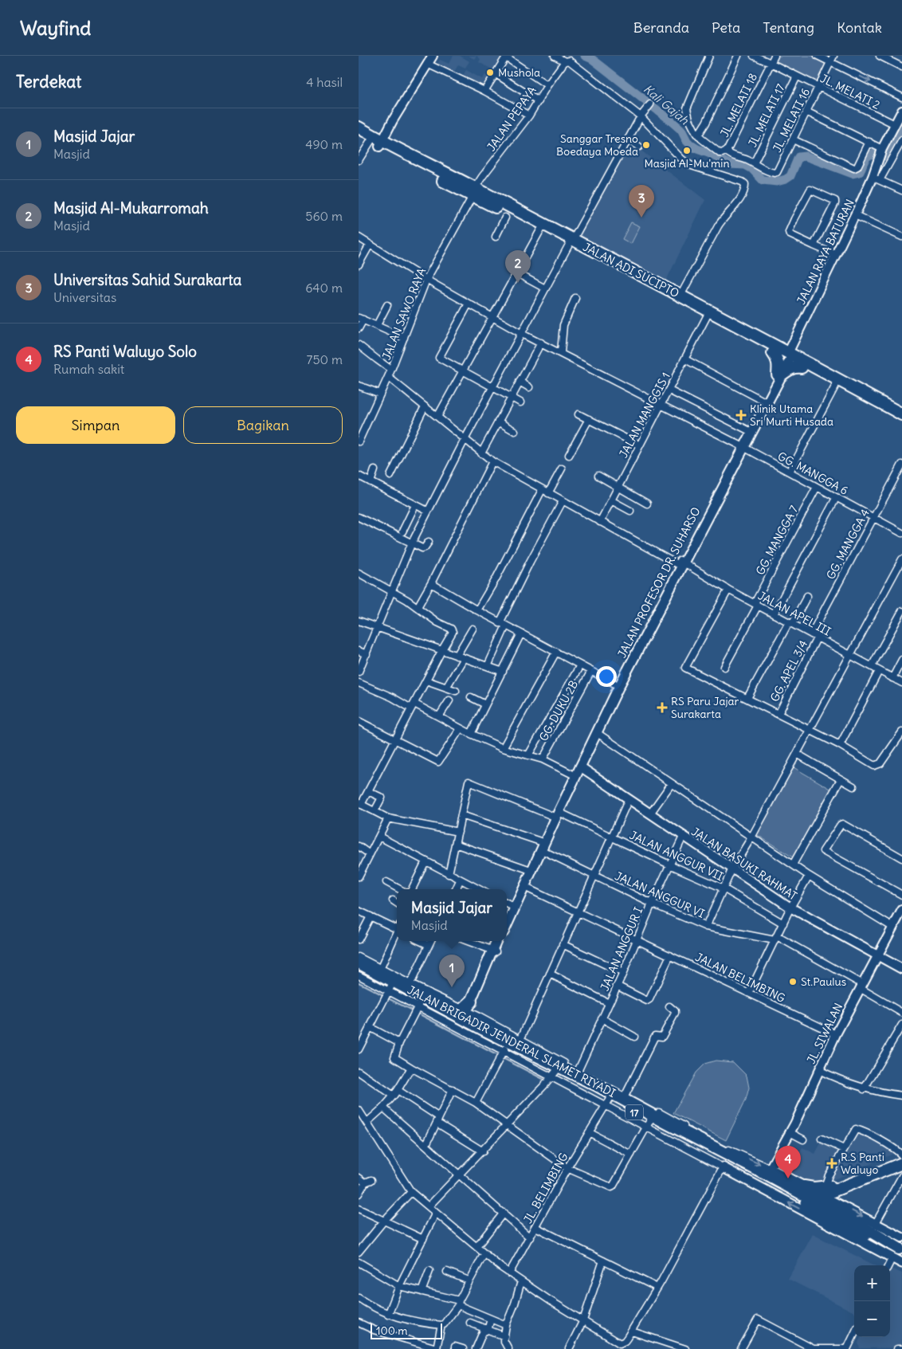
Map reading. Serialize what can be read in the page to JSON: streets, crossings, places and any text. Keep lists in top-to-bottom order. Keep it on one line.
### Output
{"streets":{"highway":["JALAN ADI SUCIPTO","JALAN BRIGADIR JENDERAL SLAMET RIYADI","17"],"main road":["JALAN PROFESOR DR. SUHARSO"],"street":["JL. MELATI 2","JL. MELATI 18","JL. MELATI 17","JALAN PEPAYA","JL. MELATI 16","JALAN RAYA BATURAN","JALAN SAWO RAYA","JALAN MANGGIS 1","GG. MANGGA 6","GG. MANGGA 7","GG. MANGGA 4","JALAN APEL III","GG. APEL 3/4","GG. DUKU 2B","JALAN ANGGUR VII","JALAN BASUKI RAHMAT","JALAN ANGGUR VI","JALAN ANGGUR I","JALAN BELIMBING","JL. SIWALAN","JL. BELIMBING"]},"crossings":[["JL. MELATI 2","JL. MELATI 18"],["JL. MELATI 2","JL. MELATI 17"],["JL. MELATI 2","JL. MELATI 16"],["JL. MELATI 2","JALAN RAYA BATURAN"],["JL. MELATI 17","JL. MELATI 16"],["JALAN PEPAYA","JALAN ADI SUCIPTO"],["JALAN PEPAYA","JALAN SAWO RAYA"],["JALAN RAYA BATURAN","JALAN ADI SUCIPTO"],["JALAN RAYA BATURAN","JALAN PROFESOR DR. SUHARSO"],["JALAN ADI SUCIPTO","JALAN SAWO RAYA"],["JALAN ADI SUCIPTO","JALAN MANGGIS 1"],["JALAN ADI SUCIPTO","JALAN PROFESOR DR. SUHARSO"],["JALAN SAWO RAYA","GG. MANGGA 6"],["JALAN SAWO RAYA","JALAN APEL III"],["JALAN MANGGIS 1","GG. MANGGA 6"],["JALAN MANGGIS 1","JALAN APEL III"],["GG. MANGGA 6","GG. MANGGA 7"],["GG. MANGGA 6","GG. MANGGA 4"],["GG. MANGGA 6","JALAN PROFESOR DR. SUHARSO"],["GG. MANGGA 7","JALAN APEL III"],["GG. MANGGA 4","JALAN APEL III"],["GG. MANGGA 4","GG. APEL 3/4"],["JALAN PROFESOR DR. SUHARSO","JALAN APEL III"],["JALAN PROFESOR DR. SUHARSO","JALAN ANGGUR VII"],["JALAN PROFESOR DR. SUHARSO","JALAN BASUKI RAHMAT"],["JALAN PROFESOR DR. SUHARSO","JALAN ANGGUR VI"],["JALAN PROFESOR DR. SUHARSO","JALAN BELIMBING"],["JALAN APEL III","GG. APEL 3/4"],["JALAN ANGGUR VII","JALAN ANGGUR VI"],["JALAN ANGGUR VII","JALAN ANGGUR I"],["JALAN BASUKI RAHMAT","JALAN ANGGUR I"],["JALAN BASUKI RAHMAT","JL. SIWALAN"],["JALAN ANGGUR VI","JALAN ANGGUR I"],["JALAN ANGGUR VI","JL. SIWALAN"],["JALAN ANGGUR I","JALAN BELIMBING"],["JALAN ANGGUR I","JALAN BRIGADIR JENDERAL SLAMET RIYADI"],["JALAN BELIMBING","JL. SIWALAN"],["JL. SIWALAN","JALAN BRIGADIR JENDERAL SLAMET RIYADI"],["JALAN BRIGADIR JENDERAL SLAMET RIYADI","JL. BELIMBING"]],"water":["Kali Gajah"],"places":{"other":["Mushola","Sanggar Tresno Boedaya Moeda","Masjid Al-Mu'min","St.Paulus"],"health":["Klinik Utama Sri Murti Husada","RS Paru Jajar Surakarta","R.S Panti Waluyo"]},"scale_bar":"100 m","page":{"header":"Wayfind","nav":["Beranda","Peta","Tentang","Kontak"],"heading":["Terdekat","4 hasil"],"list":[{"mark":"1","name":"Masjid Jajar","note":"Masjid","value":"490 m"},{"mark":"2","name":"Masjid Al-Mukarromah","note":"Masjid","value":"560 m"},{"mark":"3","name":"Universitas Sahid Surakarta","note":"Universitas","value":"640 m"},{"mark":"4","name":"RS Panti Waluyo Solo","note":"Rumah sakit","value":"750 m"}],"pins":["3","2","1","4"],"buttons":["Simpan","Bagikan"],"popup":["Masjid Jajar","Masjid"],"map_buttons":["+","−"],"scale":"100 m"}}
